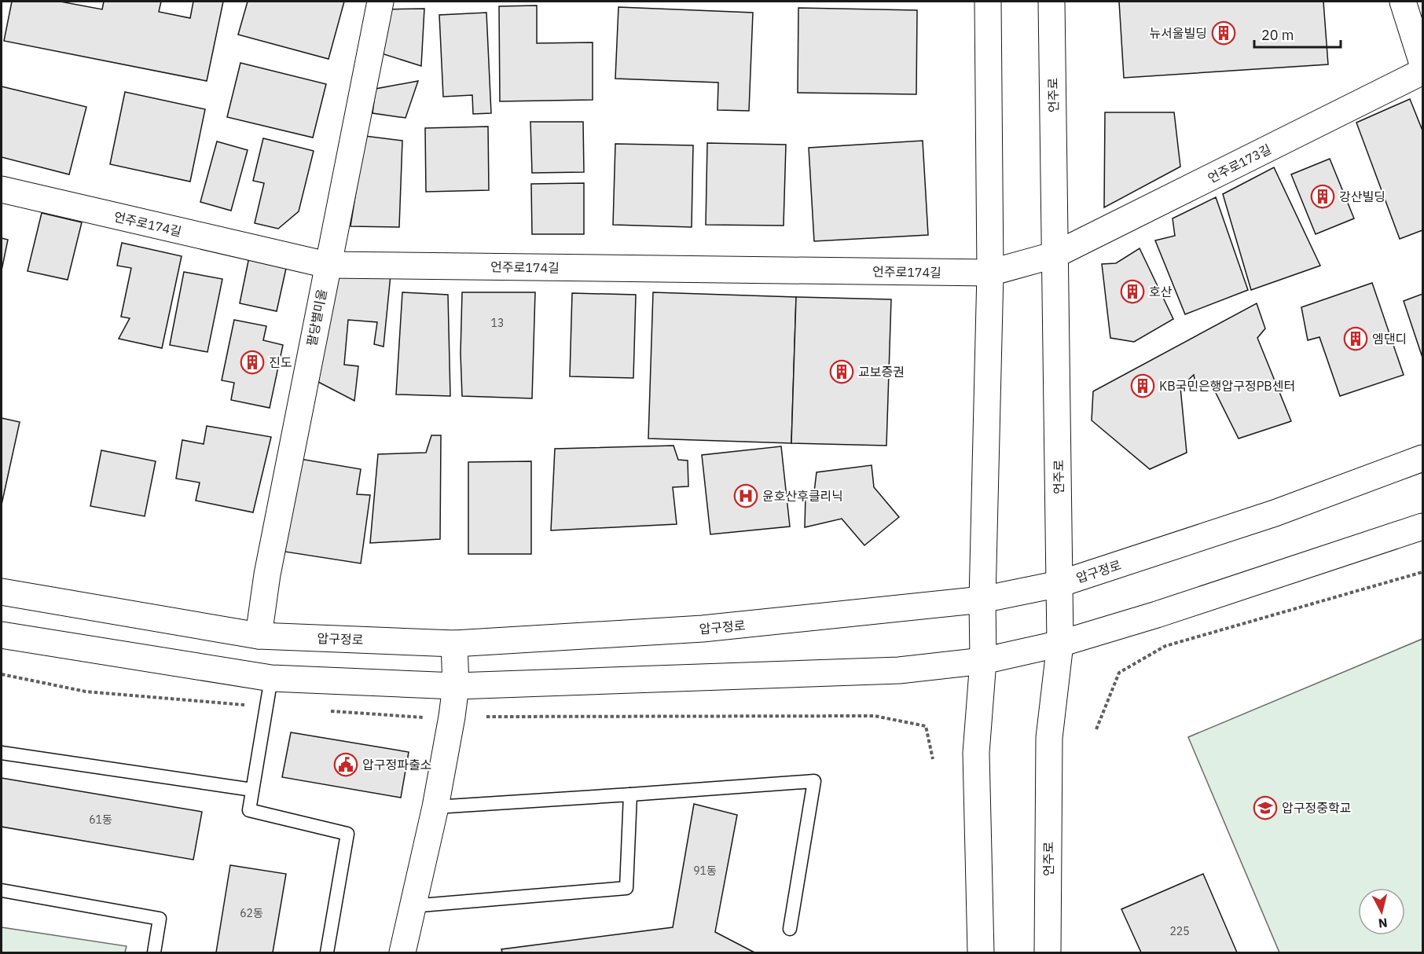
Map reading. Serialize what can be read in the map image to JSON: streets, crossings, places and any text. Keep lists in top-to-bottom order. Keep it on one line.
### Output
{"streets":{"main road":["언주로","언주로173길","언주로174길","팔당별미울","압구정로"]},"crossings":[["언주로","언주로173길"],["언주로","언주로174길"],["언주로","압구정로"],["언주로173길","언주로174길"],["언주로174길","팔당별미울"],["팔당별미울","압구정로"]],"places":{"building":["뉴서울빌딩","강산빌딩","호산","엠댄디","진도","교보증권","KB국민은행압구정PB센터"],"hospital":["윤호산후클리닉"],"public building":["압구정파출소"],"school or university":["압구정중학교"]},"house_numbers":["13","61동","91동","62동","225"],"scale_bar":"20 m","north":"bottom"}
